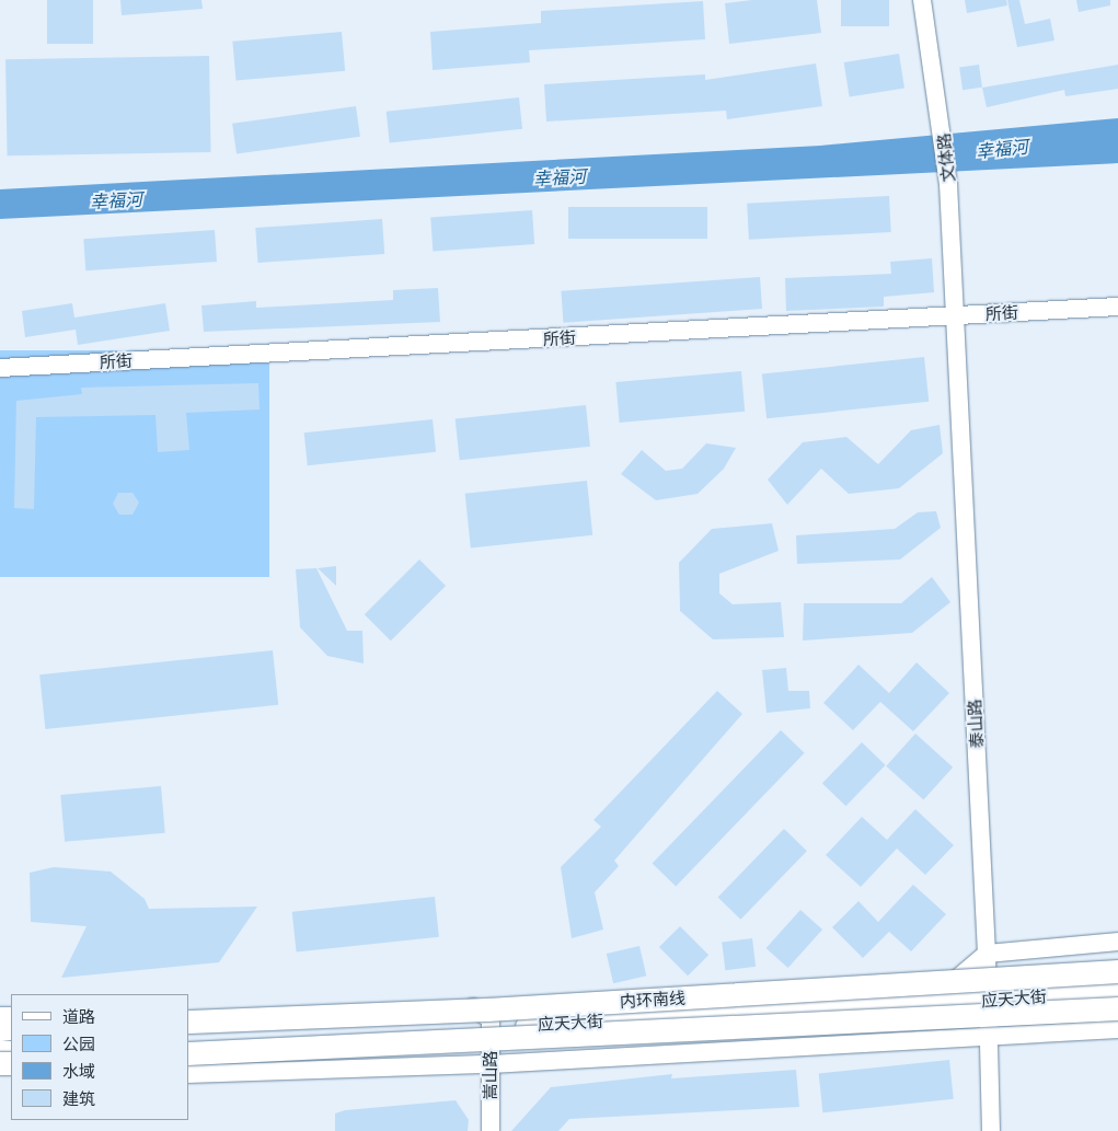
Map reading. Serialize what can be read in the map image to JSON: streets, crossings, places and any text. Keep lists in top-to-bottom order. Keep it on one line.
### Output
{"streets":{"highway":["内环南线"],"main road":["应天大街"],"street":["文体路","所街","泰山路","嵩山路"]},"crossings":[["文体路","所街"],["文体路","泰山路"],["所街","泰山路"],["泰山路","应天大街"],["应天大街","嵩山路"]],"water":["幸福河"],"legend":["道路","公园","水域","建筑"]}
